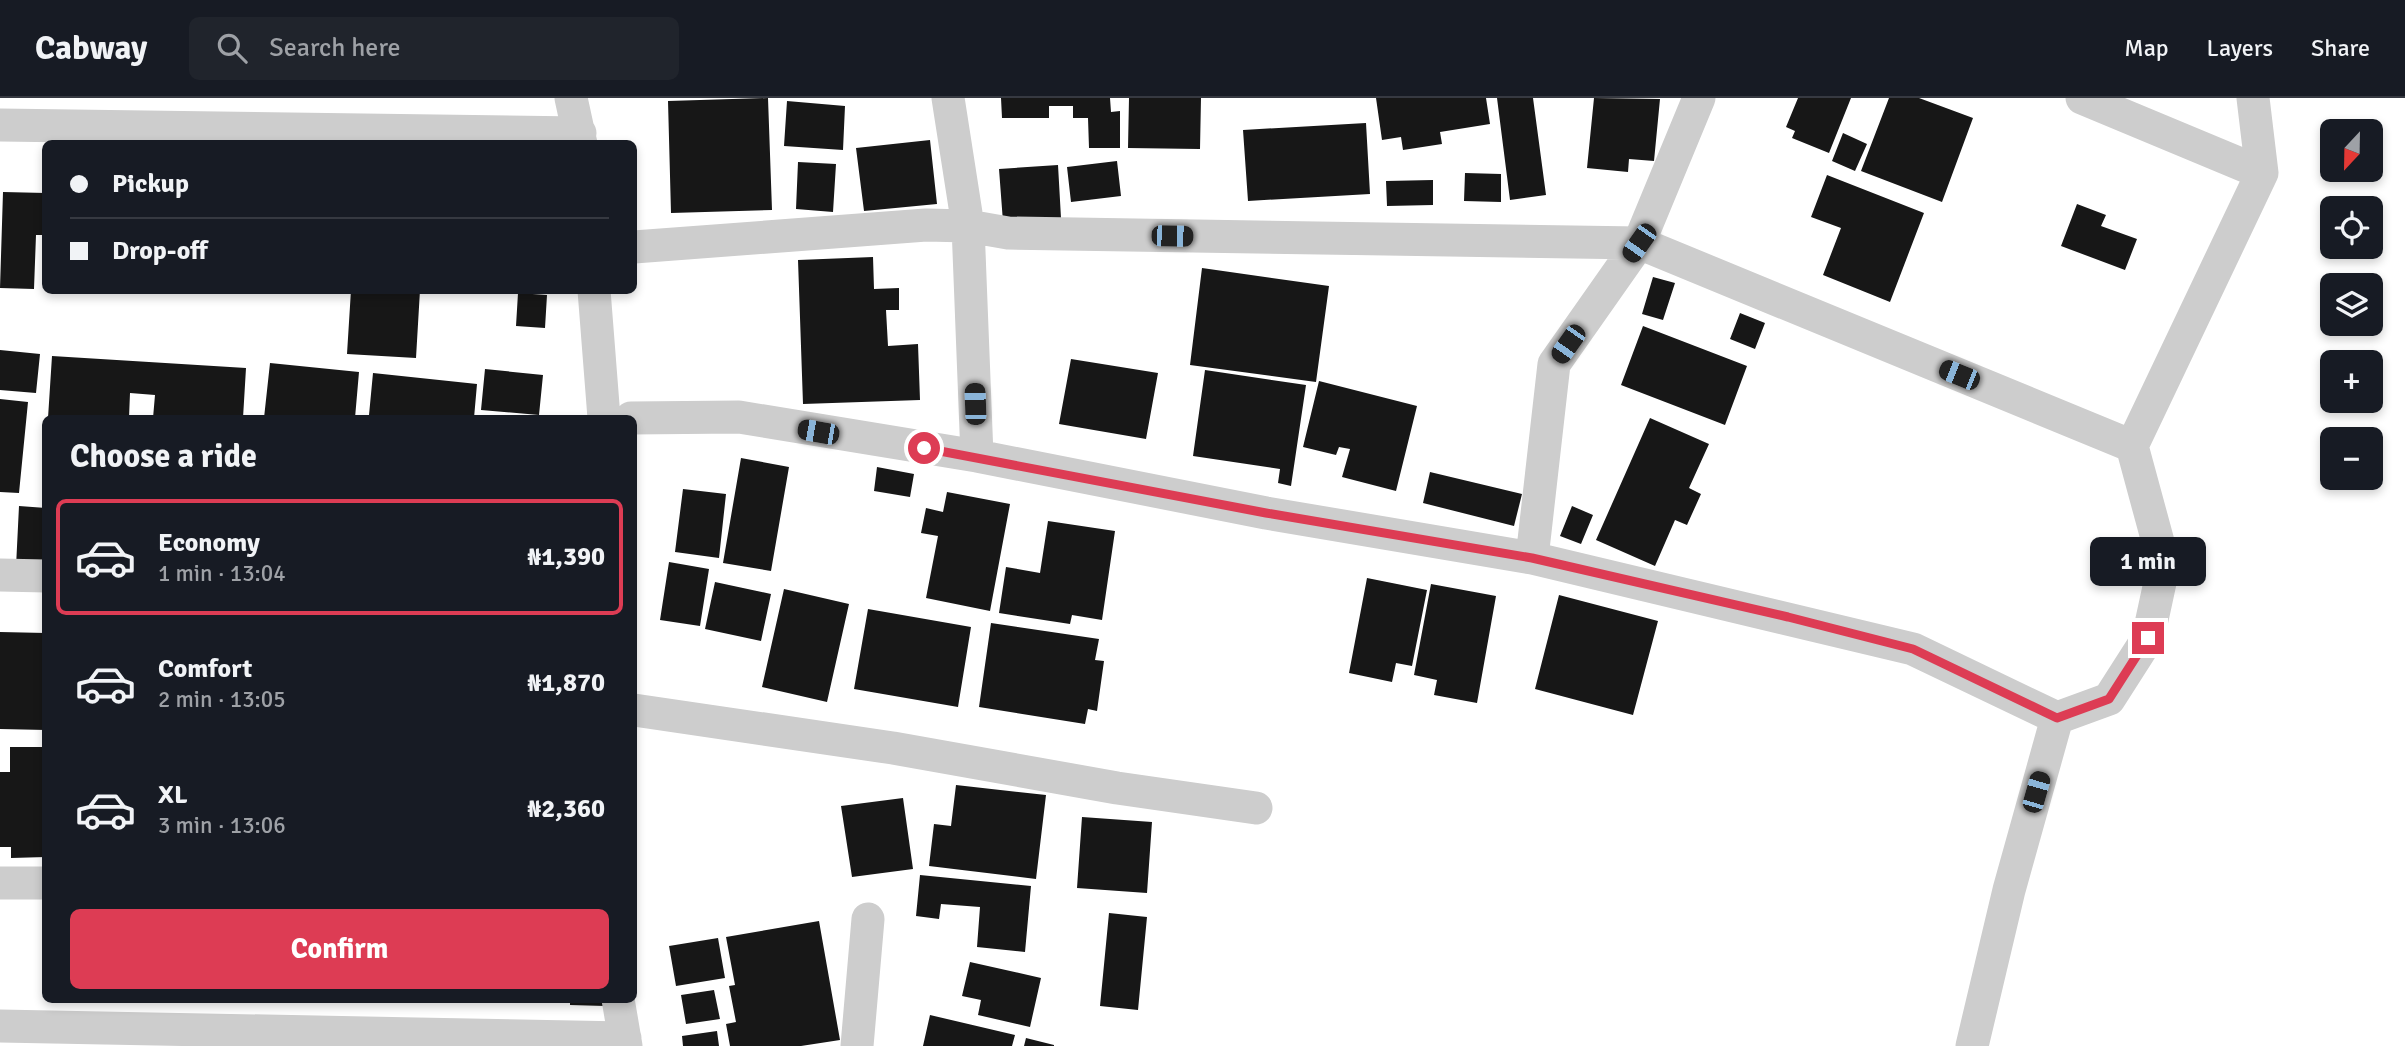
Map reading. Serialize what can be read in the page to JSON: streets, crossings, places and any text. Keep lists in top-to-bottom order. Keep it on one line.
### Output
{"north":"bottom","page":{"header":"Cabway","search":"Search here","nav":["Map","Layers","Share"],"map_buttons":["+","−"],"banner":["Pickup","Drop-off"],"heading":"Choose a ride","list":[{"name":"Economy","note":"1 min · 13:04","value":"₦1,390"},{"name":"Comfort","note":"2 min · 13:05","value":"₦1,870"},{"name":"XL","note":"3 min · 13:06","value":"₦2,360"}],"bubble":"1 min","buttons":"Confirm"}}
